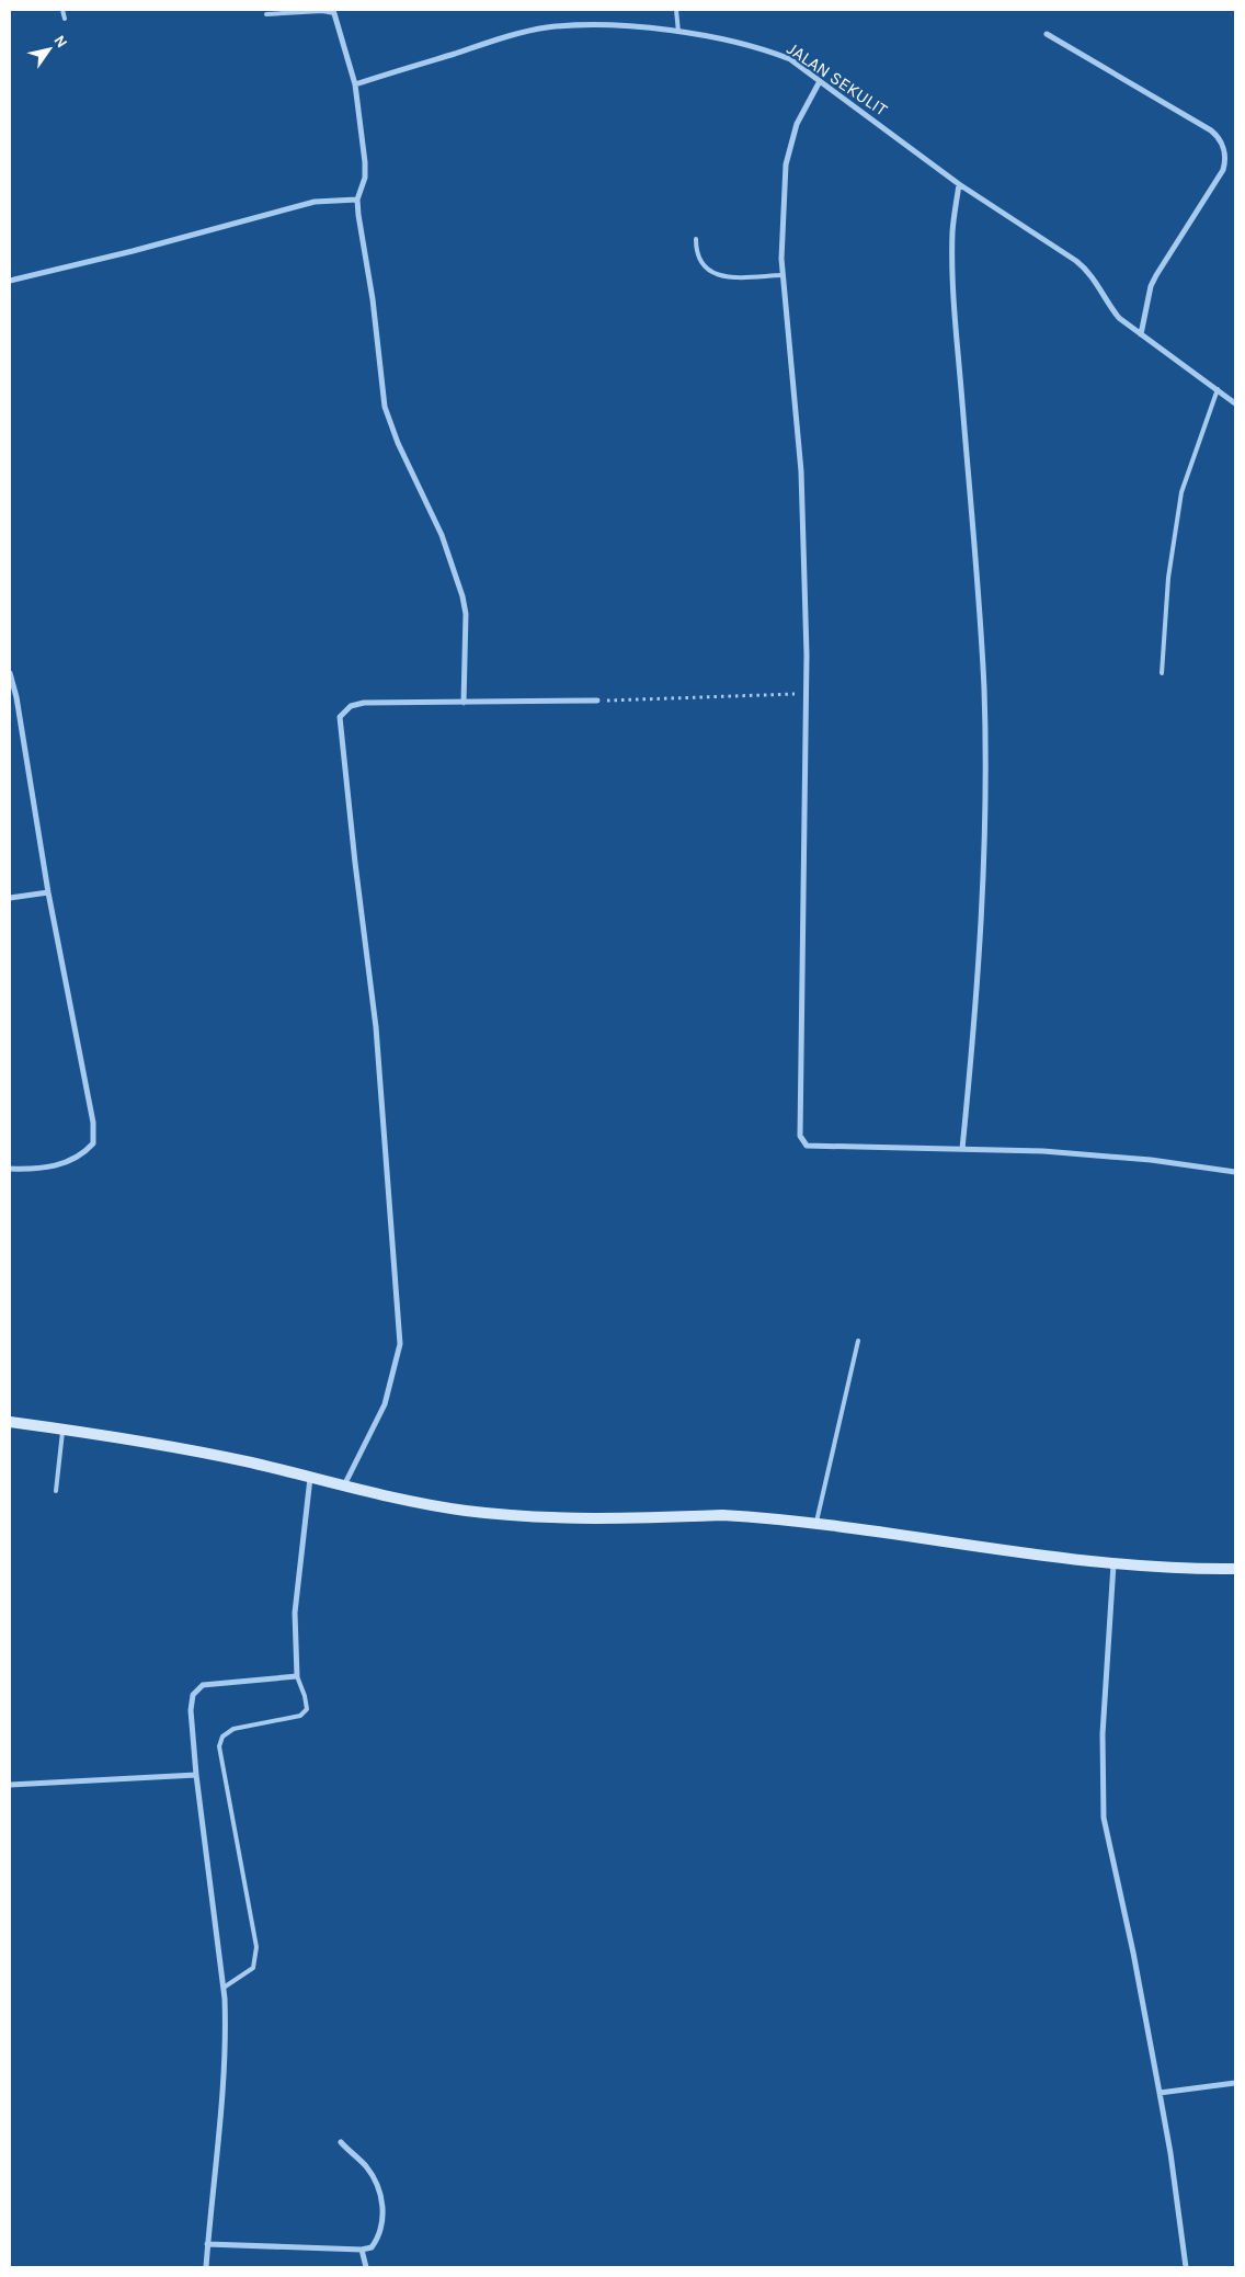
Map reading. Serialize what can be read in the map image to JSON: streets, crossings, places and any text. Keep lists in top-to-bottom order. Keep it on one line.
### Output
{"streets":{"street":["JALAN SEKULIT"]},"north":"top right"}
